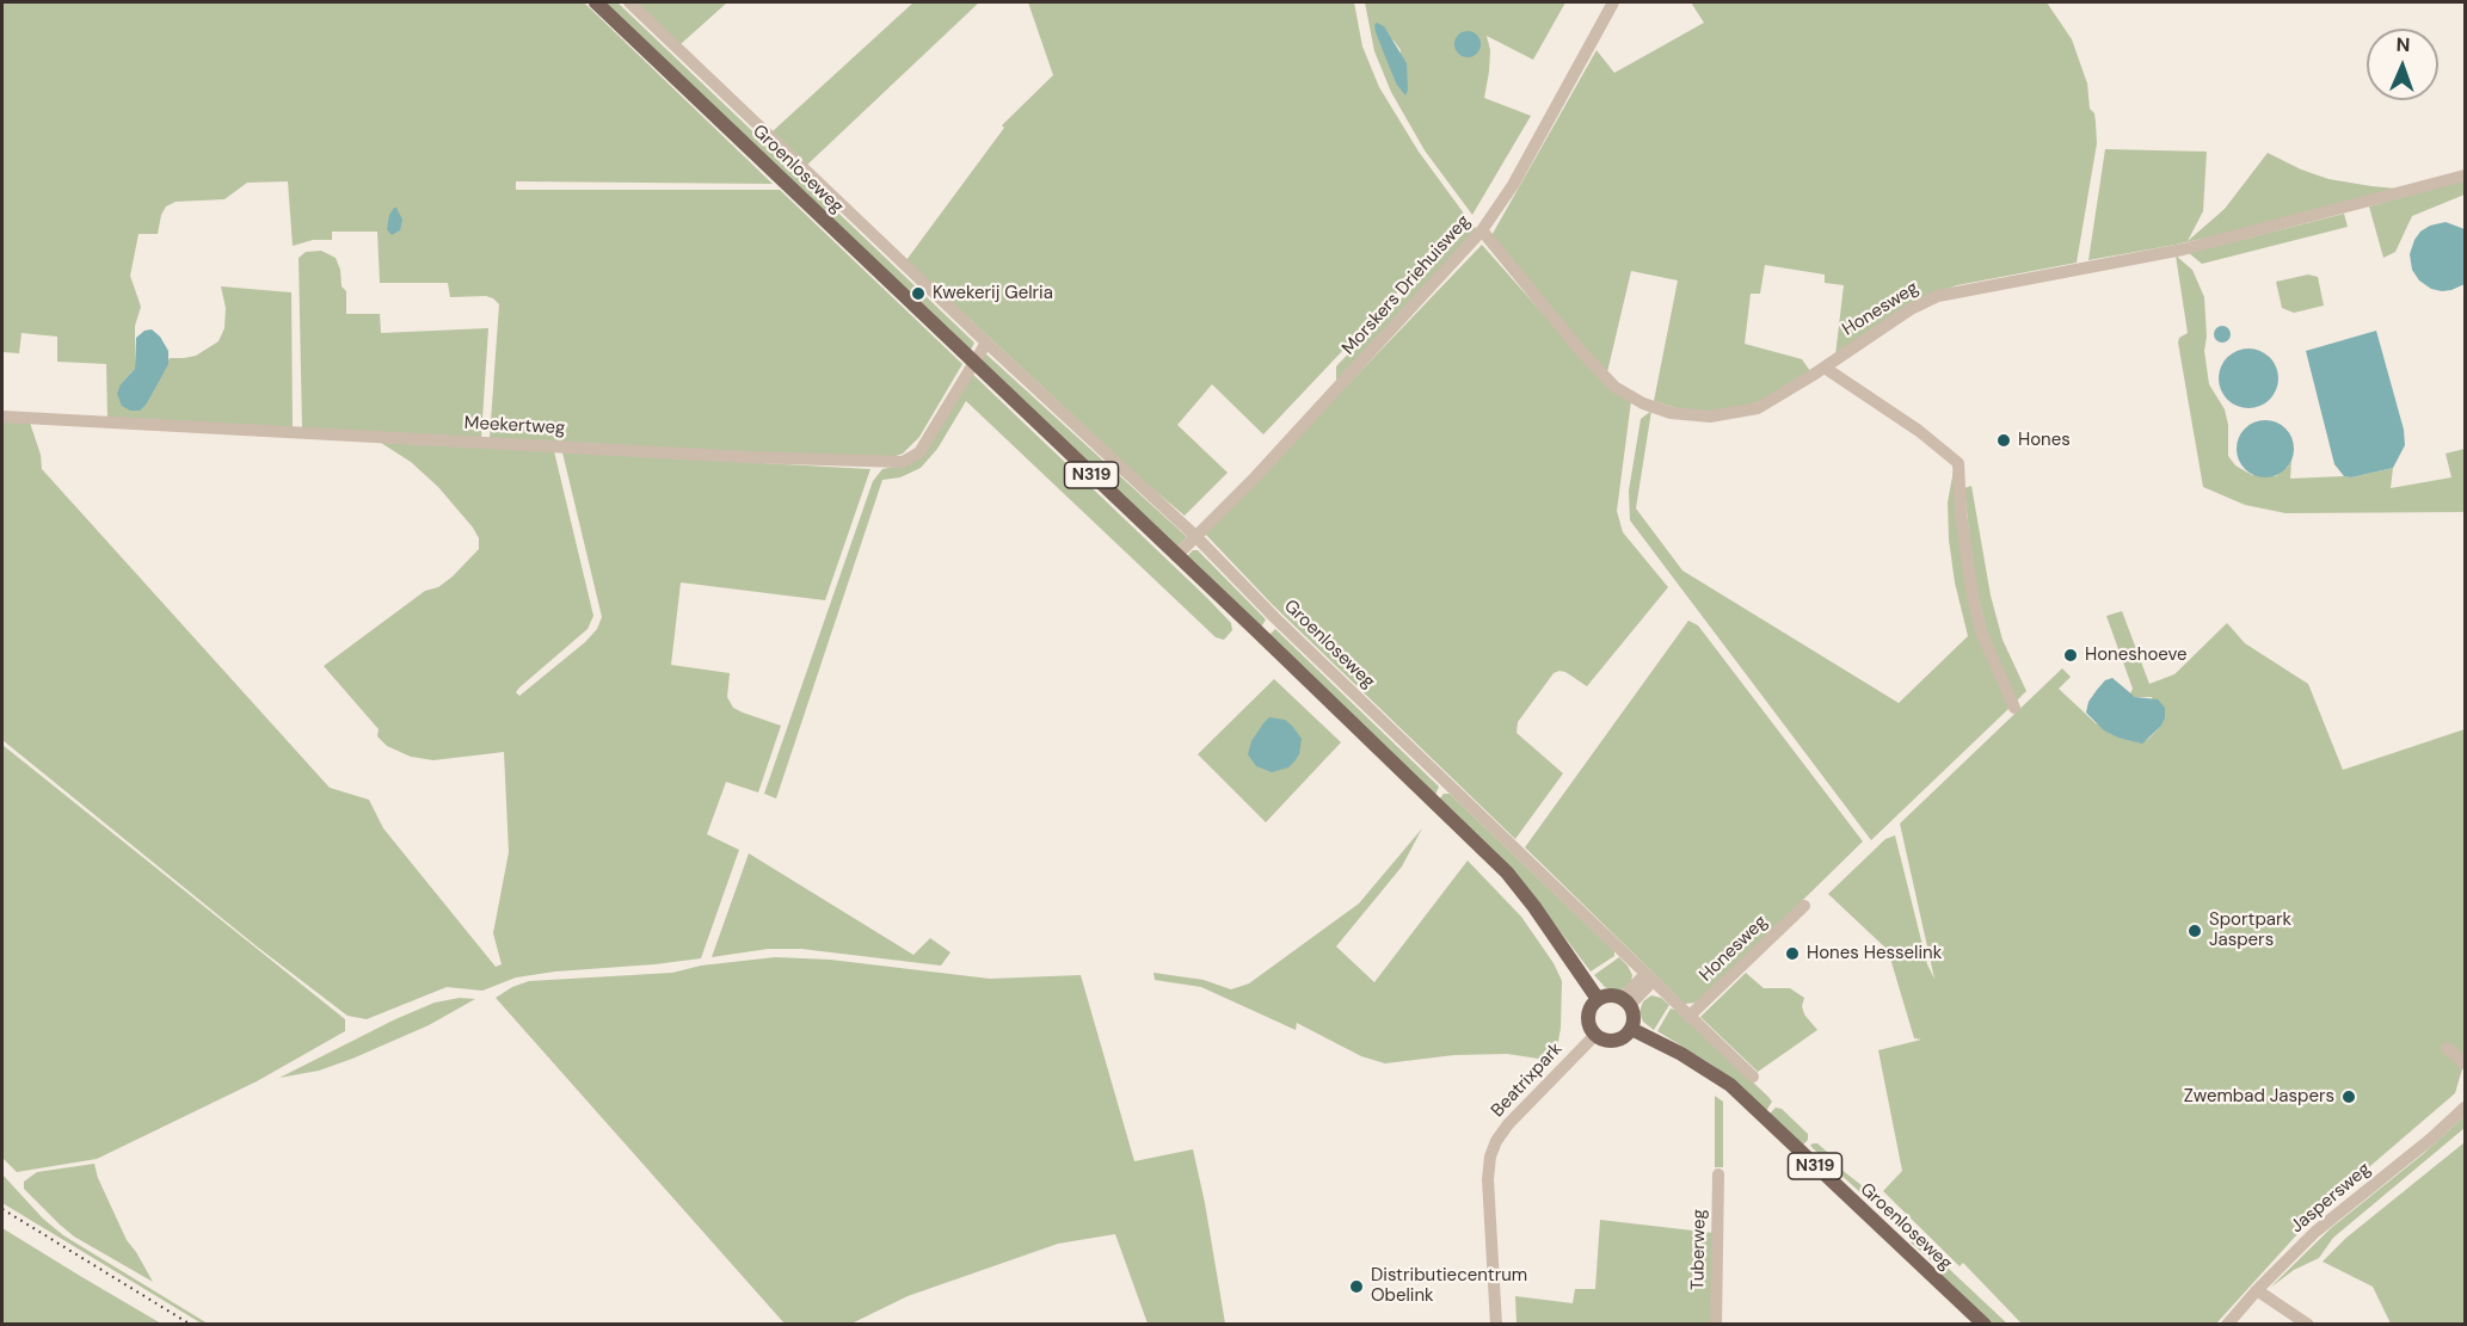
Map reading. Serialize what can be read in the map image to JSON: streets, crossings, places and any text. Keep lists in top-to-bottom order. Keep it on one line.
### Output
{"streets":{"main road":["Groenloseweg","N319"],"street":["Morskers Driehuisweg","Honesweg","Meekertweg","Beatrixpark","Jaspersweg","Tuberweg"]},"crossings":[["Groenloseweg","Morskers Driehuisweg"],["Groenloseweg","Honesweg"],["Groenloseweg","Meekertweg"],["Groenloseweg","Beatrixpark"],["Morskers Driehuisweg","Honesweg"]],"places":["Kwekerij Gelria","Hones","Honeshoeve","Sportpark Jaspers","Hones Hesselink","Zwembad Jaspers","Distributiecentrum Obelink"],"north":"top"}
